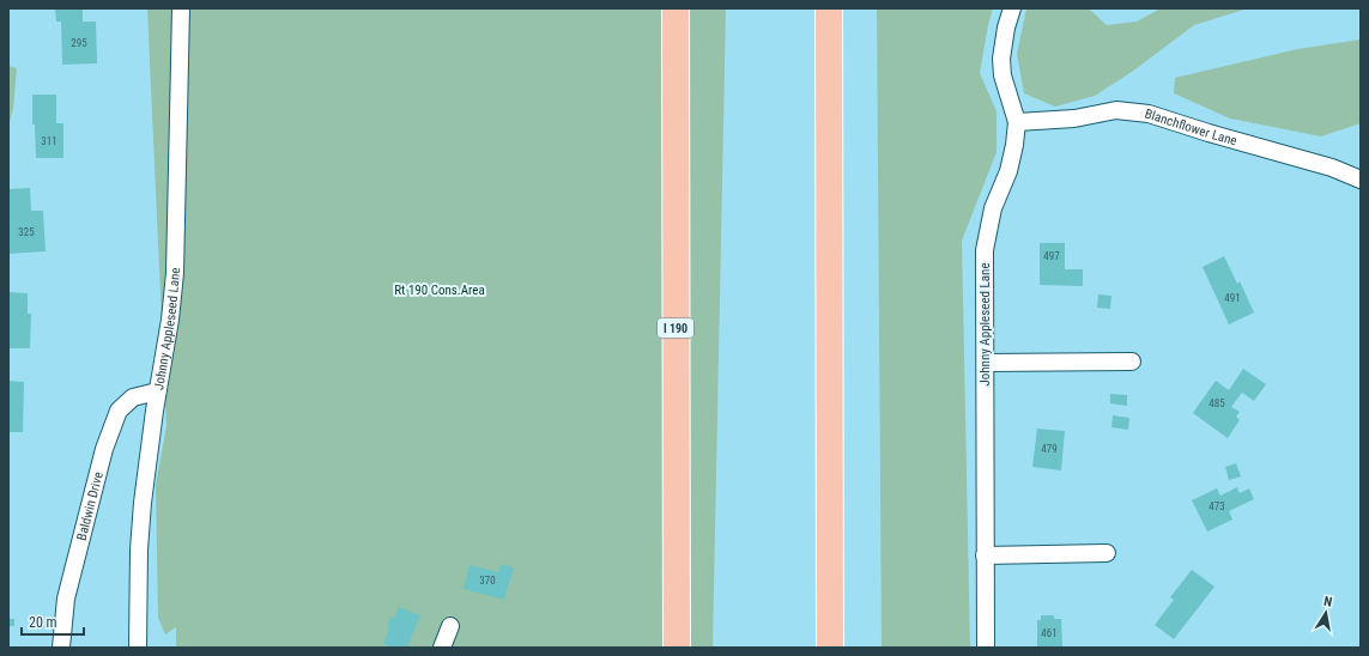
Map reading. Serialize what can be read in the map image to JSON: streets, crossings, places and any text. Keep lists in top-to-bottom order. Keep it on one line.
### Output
{"streets":{"highway":["I 190"],"street":["Blanchflower Lane","Johnny Appleseed Lane","Baldwin Drive"]},"crossings":[["Blanchflower Lane","Johnny Appleseed Lane"],["Johnny Appleseed Lane","Baldwin Drive"]],"parks":["Rt 190 Cons.Area"],"house_numbers":["295","311","325","497","491","485","479","473","370","461"],"scale_bar":"20 m","north":"top"}
